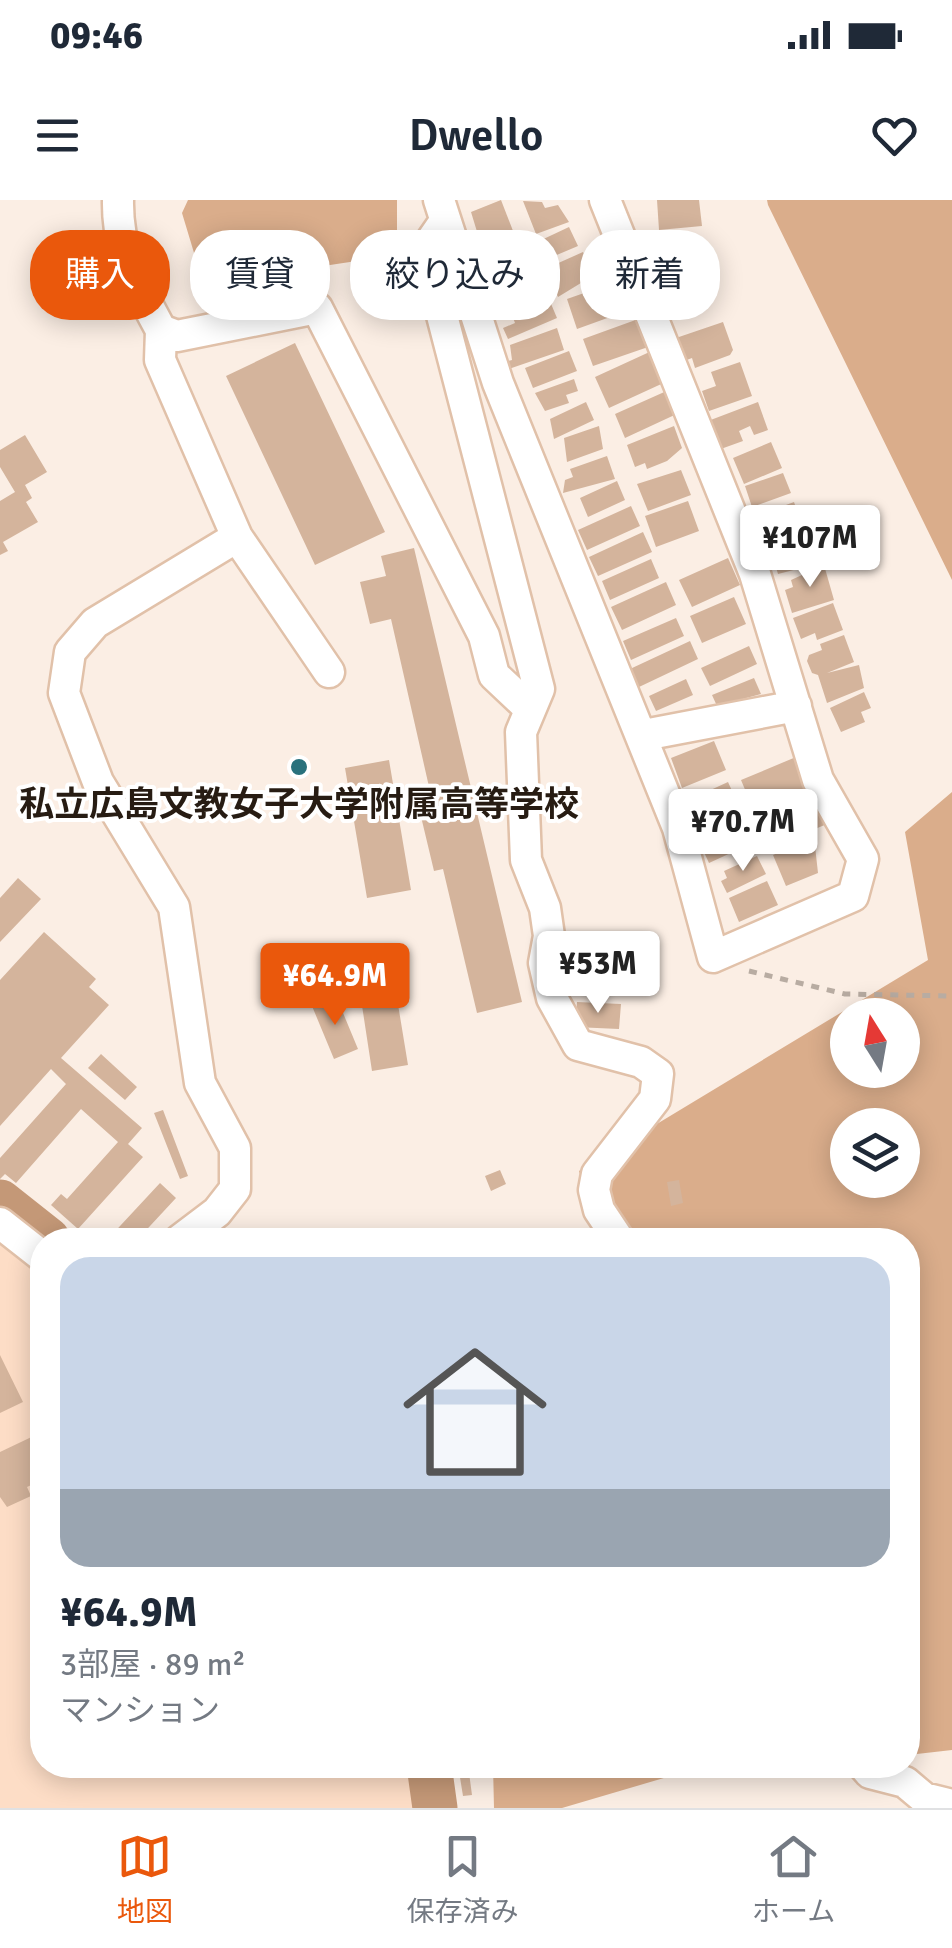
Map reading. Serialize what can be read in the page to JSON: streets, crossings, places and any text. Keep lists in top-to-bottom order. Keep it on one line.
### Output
{"places":["私立広島文教女子大学附属高等学校"],"north":"top","page":{"status":"09:46","header":"Dwello","chip":["購入","賃貸","絞り込み","新着"],"price":["¥107M","¥70.7M","¥53M","¥64.9M"],"list":[{"name":"¥64.9M","note":"3部屋 · 89 m² · マンション"}],"tabs":["地図","保存済み","ホーム"]}}
